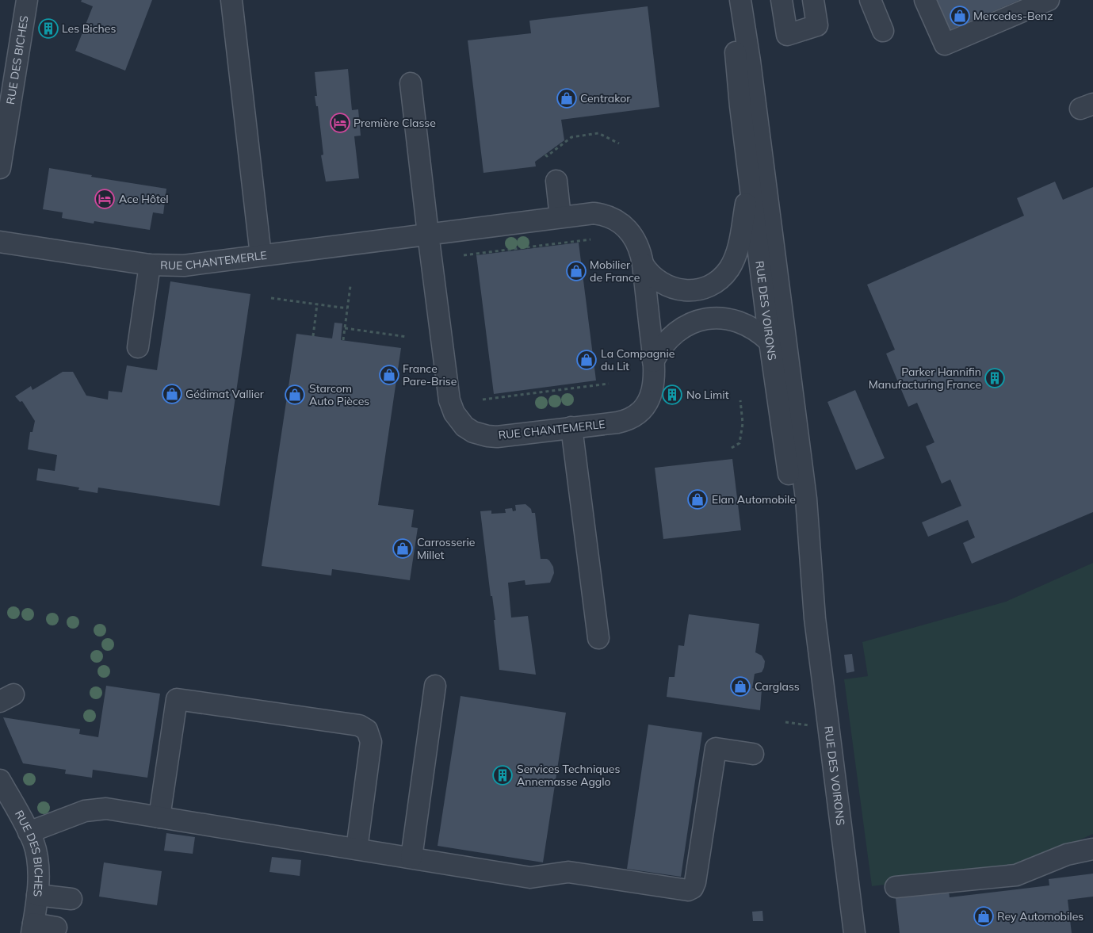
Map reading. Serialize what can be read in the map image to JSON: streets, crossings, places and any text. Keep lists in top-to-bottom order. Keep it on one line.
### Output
{"streets":{"street":["RUE DES BICHES","RUE CHANTEMERLE","RUE DES VOIRONS"]},"crossings":[["RUE CHANTEMERLE","RUE DES VOIRONS"]],"places":{"shop":["Mercedes-Benz","Centrakor","Mobilier de France","La Compagnie du Lit","France Pare-Brise","Gédimat Vallier","Starcom Auto Pièces","Elan Automobile","Carrosserie Millet","Carglass","Rey Automobiles"],"building":["Les Biches","Parker Hannifin Manufacturing France","No Limit","Services Techniques Annemasse Agglo"],"hotel":["Première Classe","Ace Hôtel"]}}
